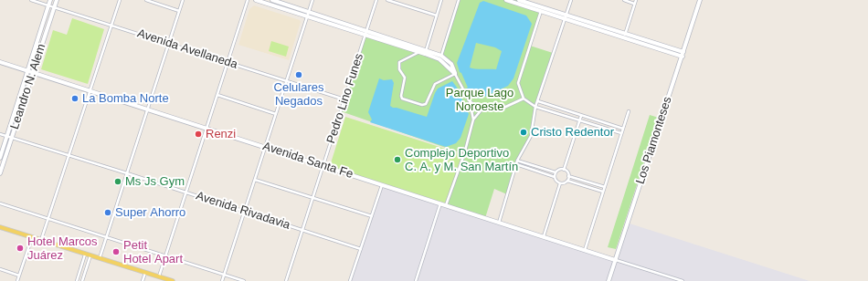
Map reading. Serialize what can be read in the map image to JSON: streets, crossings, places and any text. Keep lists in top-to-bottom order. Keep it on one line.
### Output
{"streets":{"street":["Avenida Avellaneda","Leandro N. Alem","Pedro Lino Funes","Los Piamonteses","Avenida Santa Fe","Avenida Rivadavia"]},"crossings":[["Avenida Avellaneda","Leandro N. Alem"],["Avenida Avellaneda","Pedro Lino Funes"],["Leandro N. Alem","Avenida Santa Fe"],["Leandro N. Alem","Avenida Rivadavia"],["Pedro Lino Funes","Avenida Santa Fe"],["Pedro Lino Funes","Avenida Rivadavia"],["Los Piamonteses","Avenida Santa Fe"]],"parks":["Parque Lago Noroeste"],"places":["Celulares Negados","La Bomba Norte","Cristo Redentor","Renzi","Complejo Deportivo C. A. y M. San Martín","Ms Js Gym","Super Ahorro","Hotel Marcos Juárez","Petit Hotel Apart"]}
